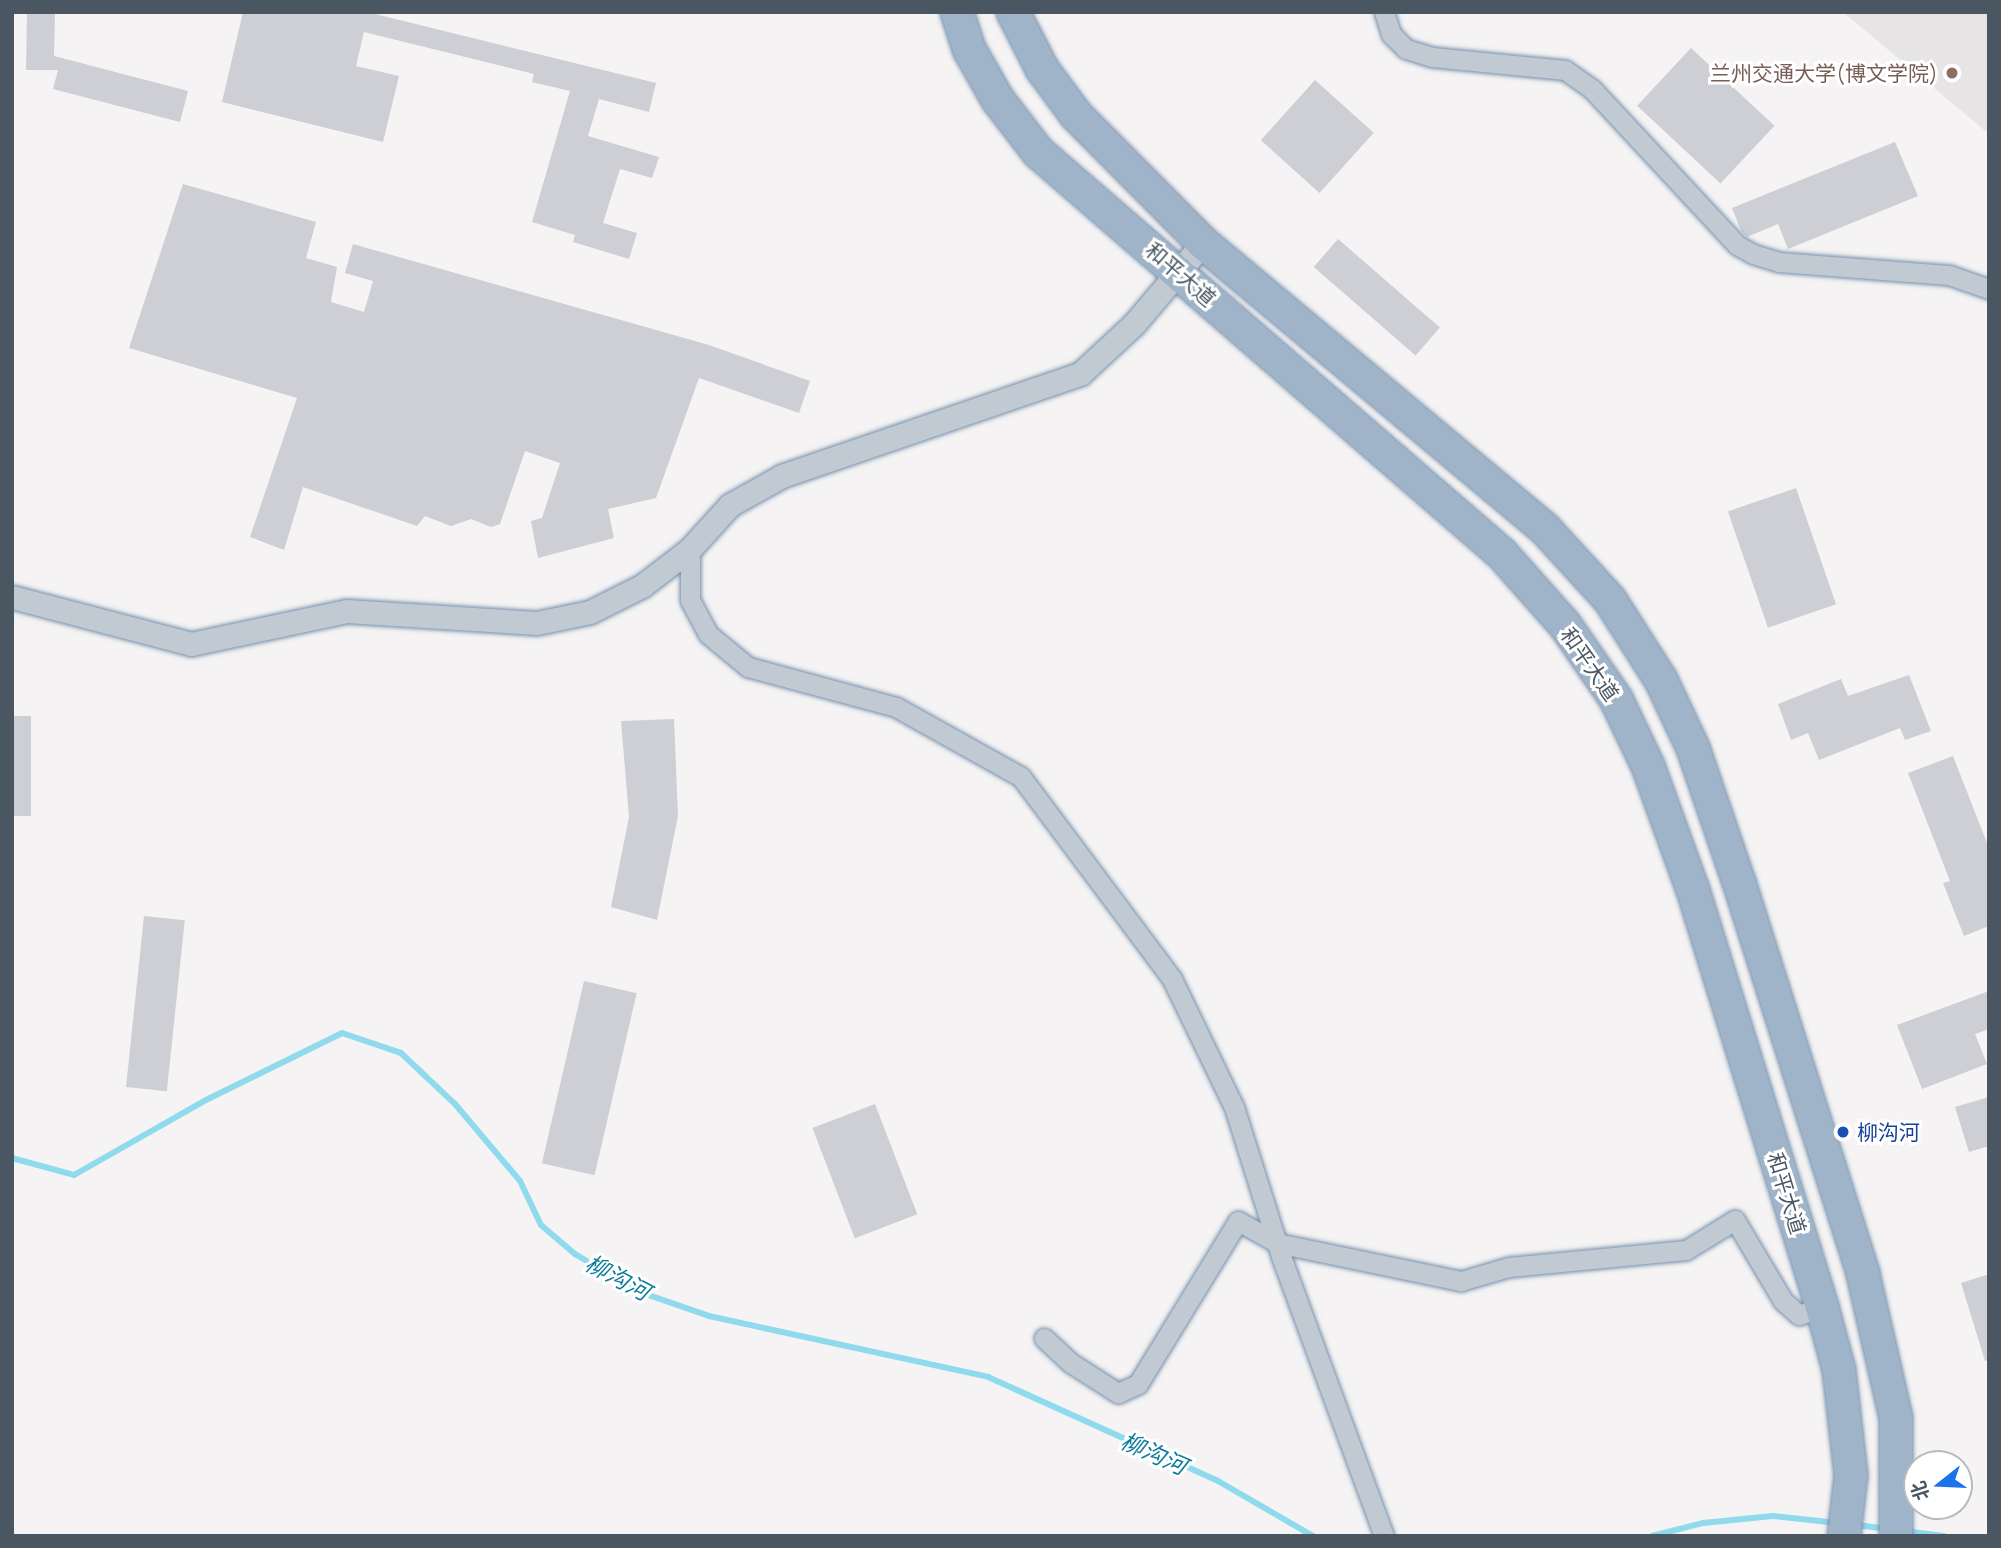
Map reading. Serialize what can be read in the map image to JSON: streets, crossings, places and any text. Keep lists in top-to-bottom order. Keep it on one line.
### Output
{"streets":{"highway":["和平大道"]},"water":["柳沟河"],"places":["兰州交通大学(博文学院)","柳沟河"],"north":"left"}
